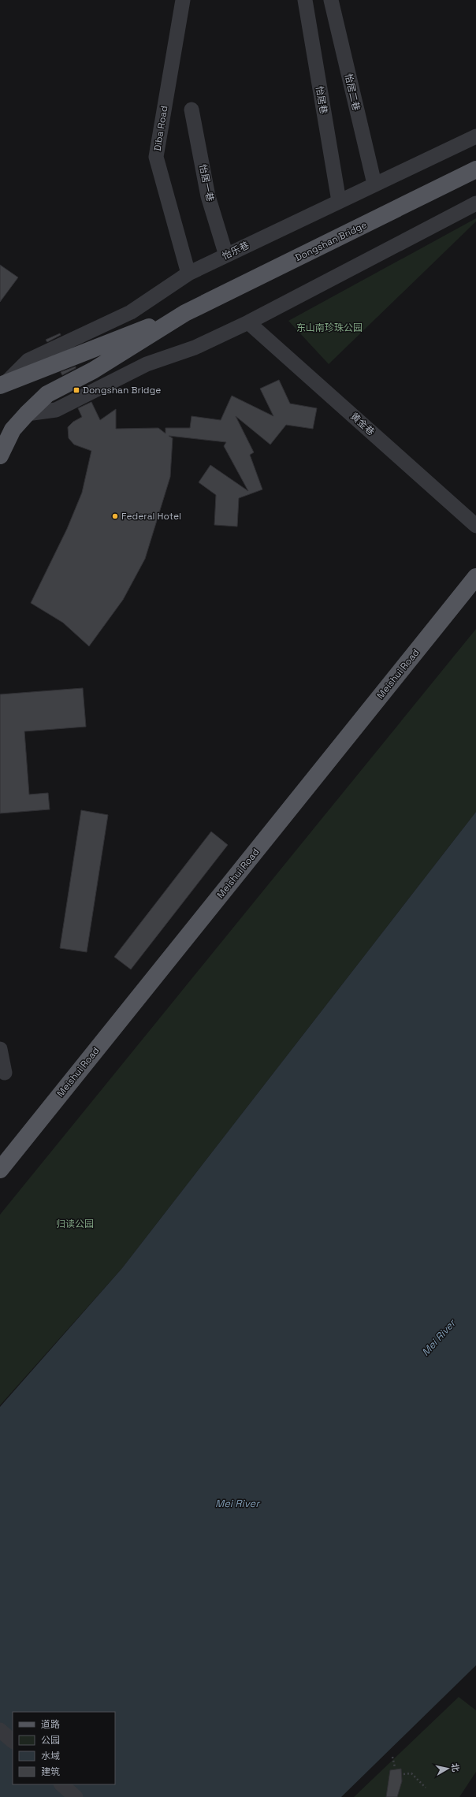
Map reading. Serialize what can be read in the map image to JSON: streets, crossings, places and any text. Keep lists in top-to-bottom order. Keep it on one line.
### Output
{"streets":{"main road":["Dongshan Bridge","Meishui Road"],"street":["怡居二巷","怡居巷","Diba Road","怡居一巷","怡乐巷","黄金巷"]},"crossings":[["怡居二巷","怡乐巷"],["怡居巷","怡乐巷"],["Diba Road","怡乐巷"],["怡居一巷","怡乐巷"]],"water":["Mei River"],"parks":["东山南珍珠公园","归读公园"],"places":{"transit":["Dongshan Bridge"],"other":["Federal Hotel"]},"legend":["道路","公园","水域","建筑"],"north":"right"}
